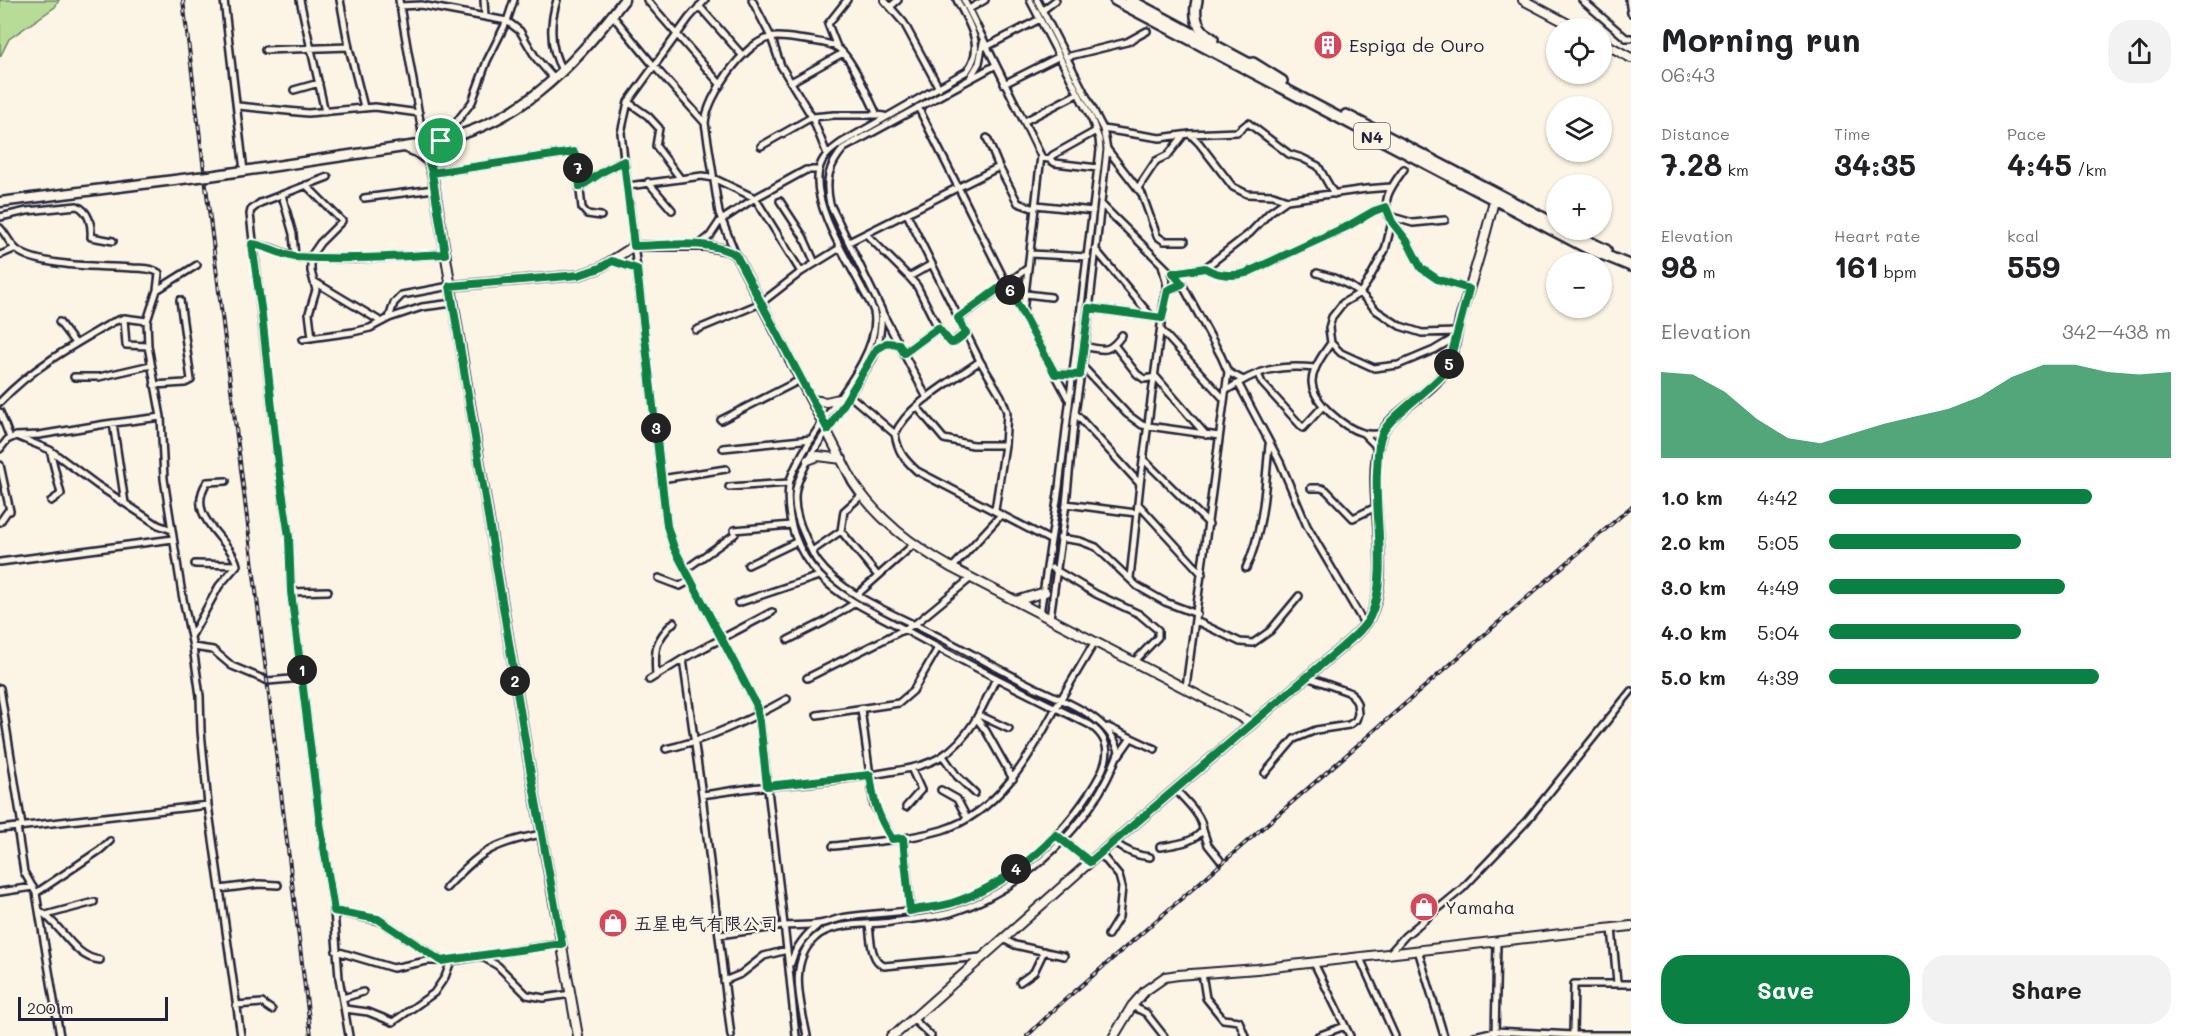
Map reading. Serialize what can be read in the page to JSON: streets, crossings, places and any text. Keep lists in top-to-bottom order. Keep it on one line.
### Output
{"streets":{"highway":["N4"]},"places":{"building":["Espiga de Ouro"],"shop":["Yamaha","五星电气有限公司"]},"scale_bar":"200 m","page":{"heading":["Morning run","06:43"],"map_buttons":["+","−"],"stats":[["Distance","7.28 km"],["Time","34:35"],["Pace","4:45 /km"],["Elevation","98 m"],["Heart rate","161 bpm"],["kcal","559"]],"pins":["7","6","5","3","1","2","4"],"chart":["Elevation","342–438 m"],"list":[{"name":"1.0 km","note":"4:42"},{"name":"2.0 km","note":"5:05"},{"name":"3.0 km","note":"4:49"},{"name":"4.0 km","note":"5:04"},{"name":"5.0 km","note":"4:39"}],"buttons":["Save","Share"],"scale":"200 m"}}
